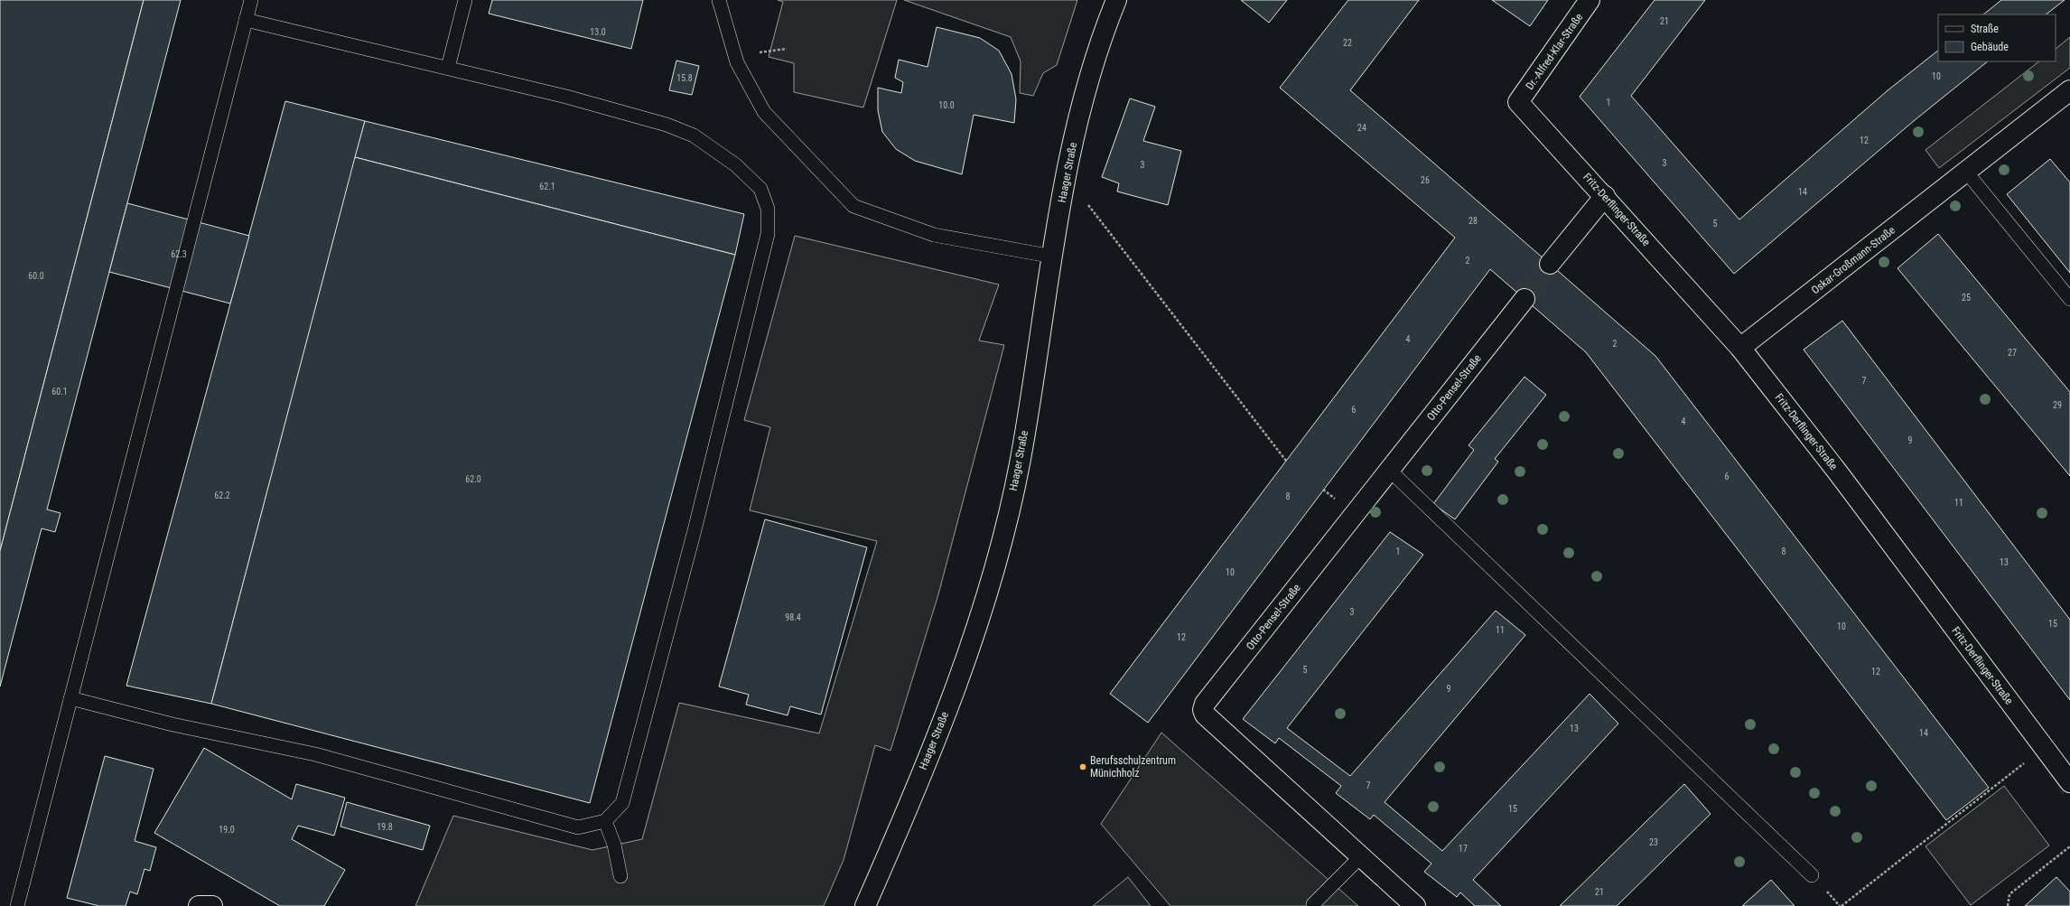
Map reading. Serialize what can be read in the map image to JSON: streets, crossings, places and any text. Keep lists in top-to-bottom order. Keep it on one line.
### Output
{"streets":{"street":["Dr.-Alfred-Klar-Straße","Haager Straße","Fritz-Derflinger-Straße","Oskar-Großmann-Straße","Otto-Pensel-Straße"]},"crossings":[["Dr.-Alfred-Klar-Straße","Fritz-Derflinger-Straße"],["Fritz-Derflinger-Straße","Oskar-Großmann-Straße"]],"places":["Berufsschulzentrum Münichholz"],"house_numbers":["21","13.0","22","10","15.8","1","10.0","24","12","3","3","26","62.1","14","28","5","62.3","2","60.0","25","4","2","27","7","60.1","29","6","4","9","6","62.0","62.2","8","11","1","8","13","10","3","98.4","15","10","11","12","5","12","9","13","14","7","15","19.8","19.0","23","17","21"],"legend":["Straße","Gebäude"]}
